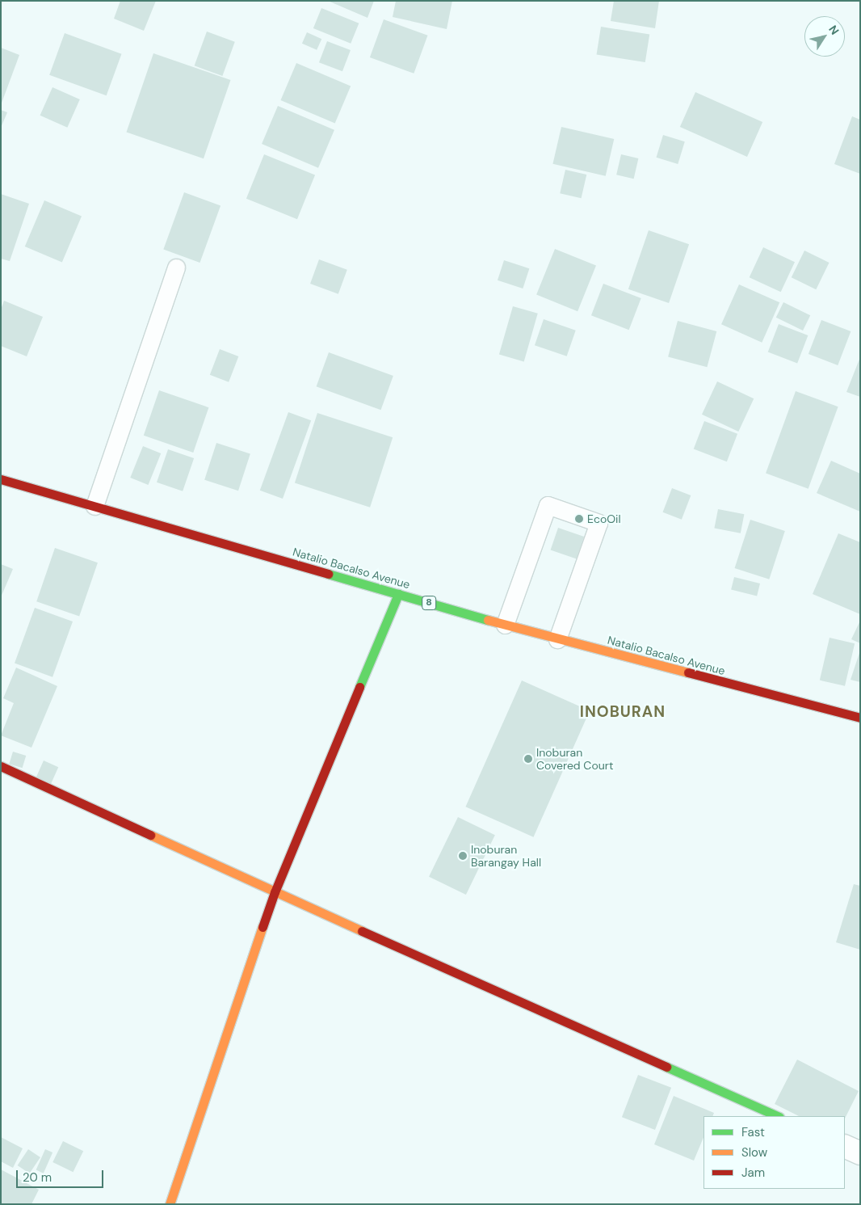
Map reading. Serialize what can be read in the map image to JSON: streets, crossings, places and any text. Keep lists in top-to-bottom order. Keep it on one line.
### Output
{"streets":{"main road":["Natalio Bacalso Avenue","8"]},"districts":["INOBURAN"],"places":["EcoOil","Inoburan Covered Court","Inoburan Barangay Hall"],"legend":["Fast","Slow","Jam"],"scale_bar":"20 m","north":"top right"}
